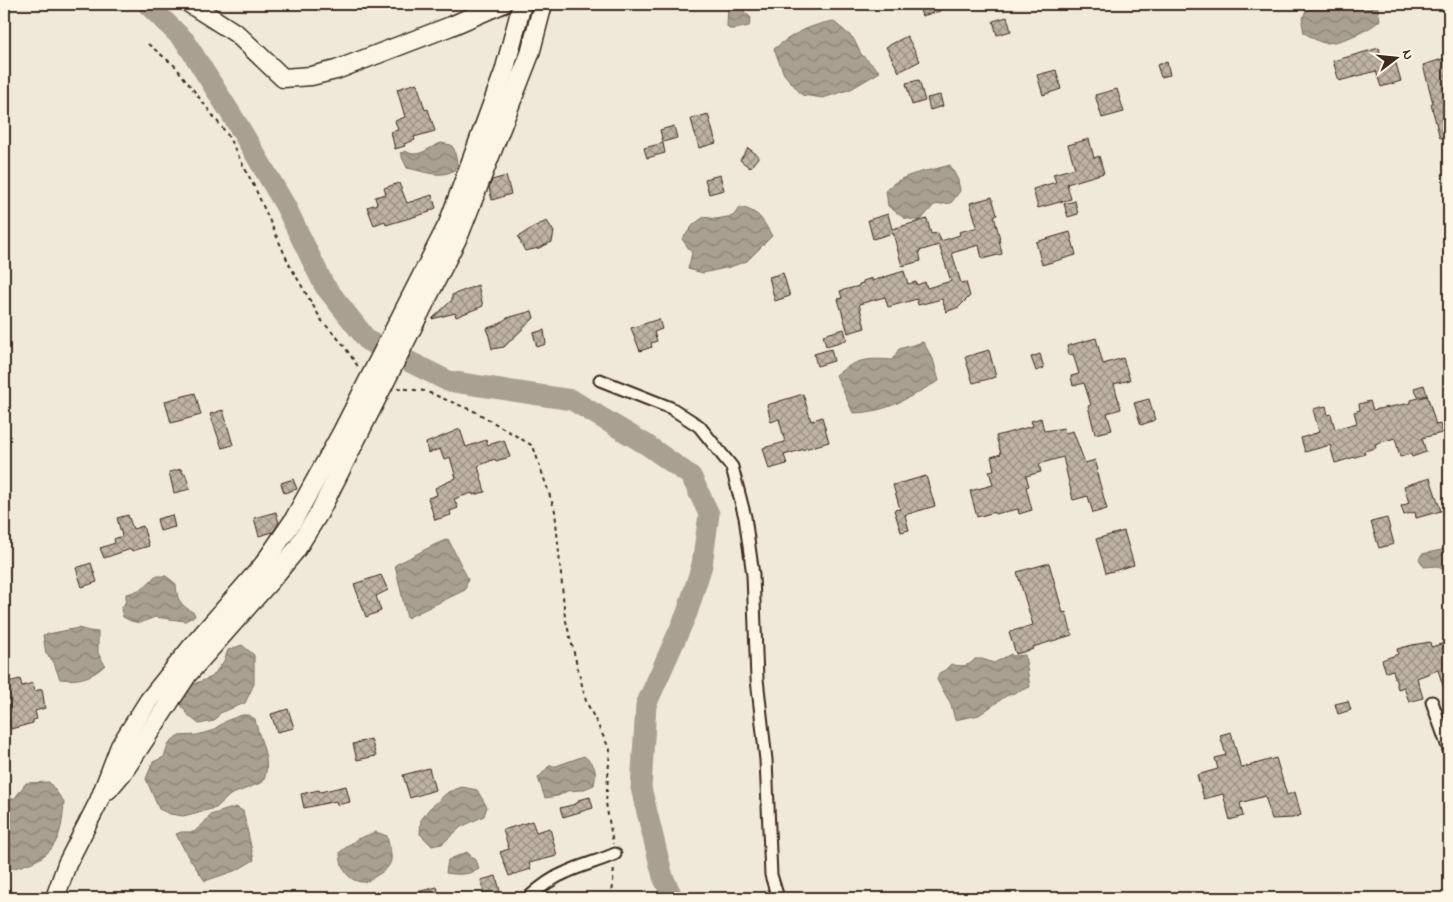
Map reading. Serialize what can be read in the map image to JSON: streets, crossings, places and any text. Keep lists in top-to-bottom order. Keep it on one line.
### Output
{"north":"right"}
